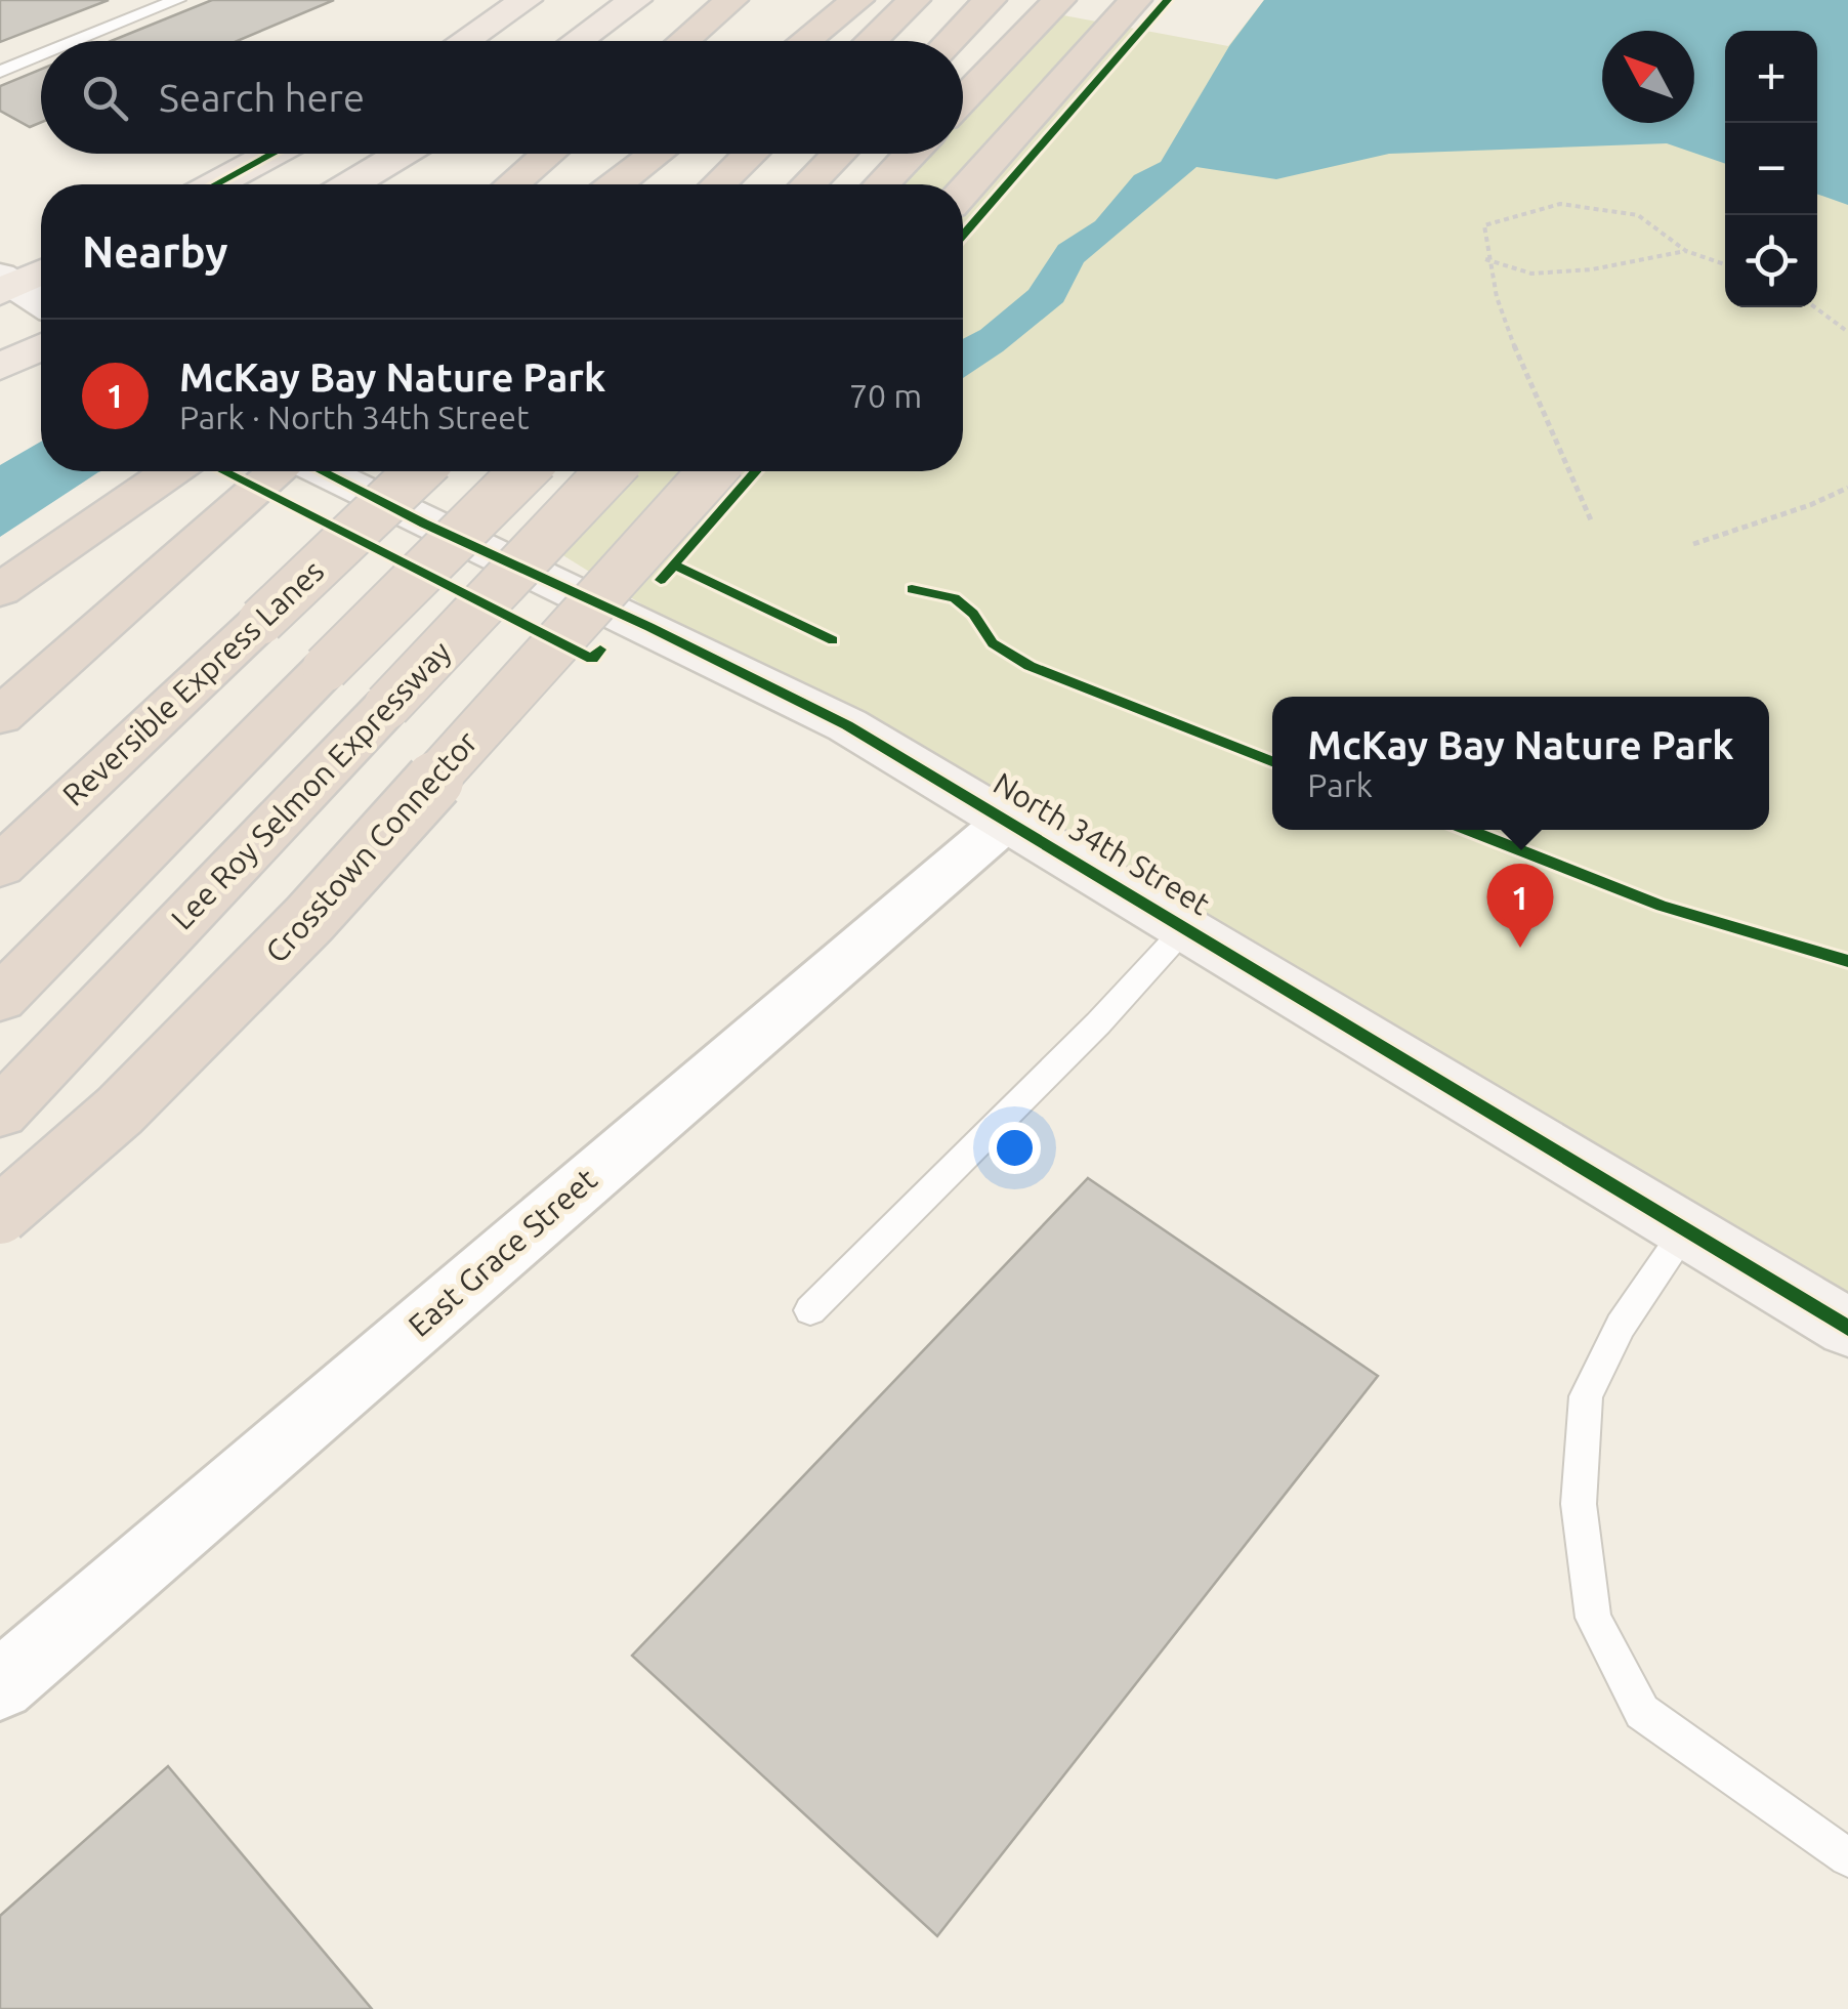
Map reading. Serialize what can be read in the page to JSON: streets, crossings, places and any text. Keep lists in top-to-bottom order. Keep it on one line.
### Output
{"streets":{"highway":["Reversible Express Lanes","Lee Roy Selmon Expressway","Crosstown Connector"],"street":["North 34th Street","East Grace Street"]},"crossings":[["North 34th Street","East Grace Street"]],"north":"top left","page":{"map_buttons":["+","−"],"search":"Search here","heading":"Nearby","list":[{"mark":"1","name":"McKay Bay Nature Park","note":"Park · North 34th Street","value":"70 m"}],"popup":["McKay Bay Nature Park","Park"],"pins":"1"}}
